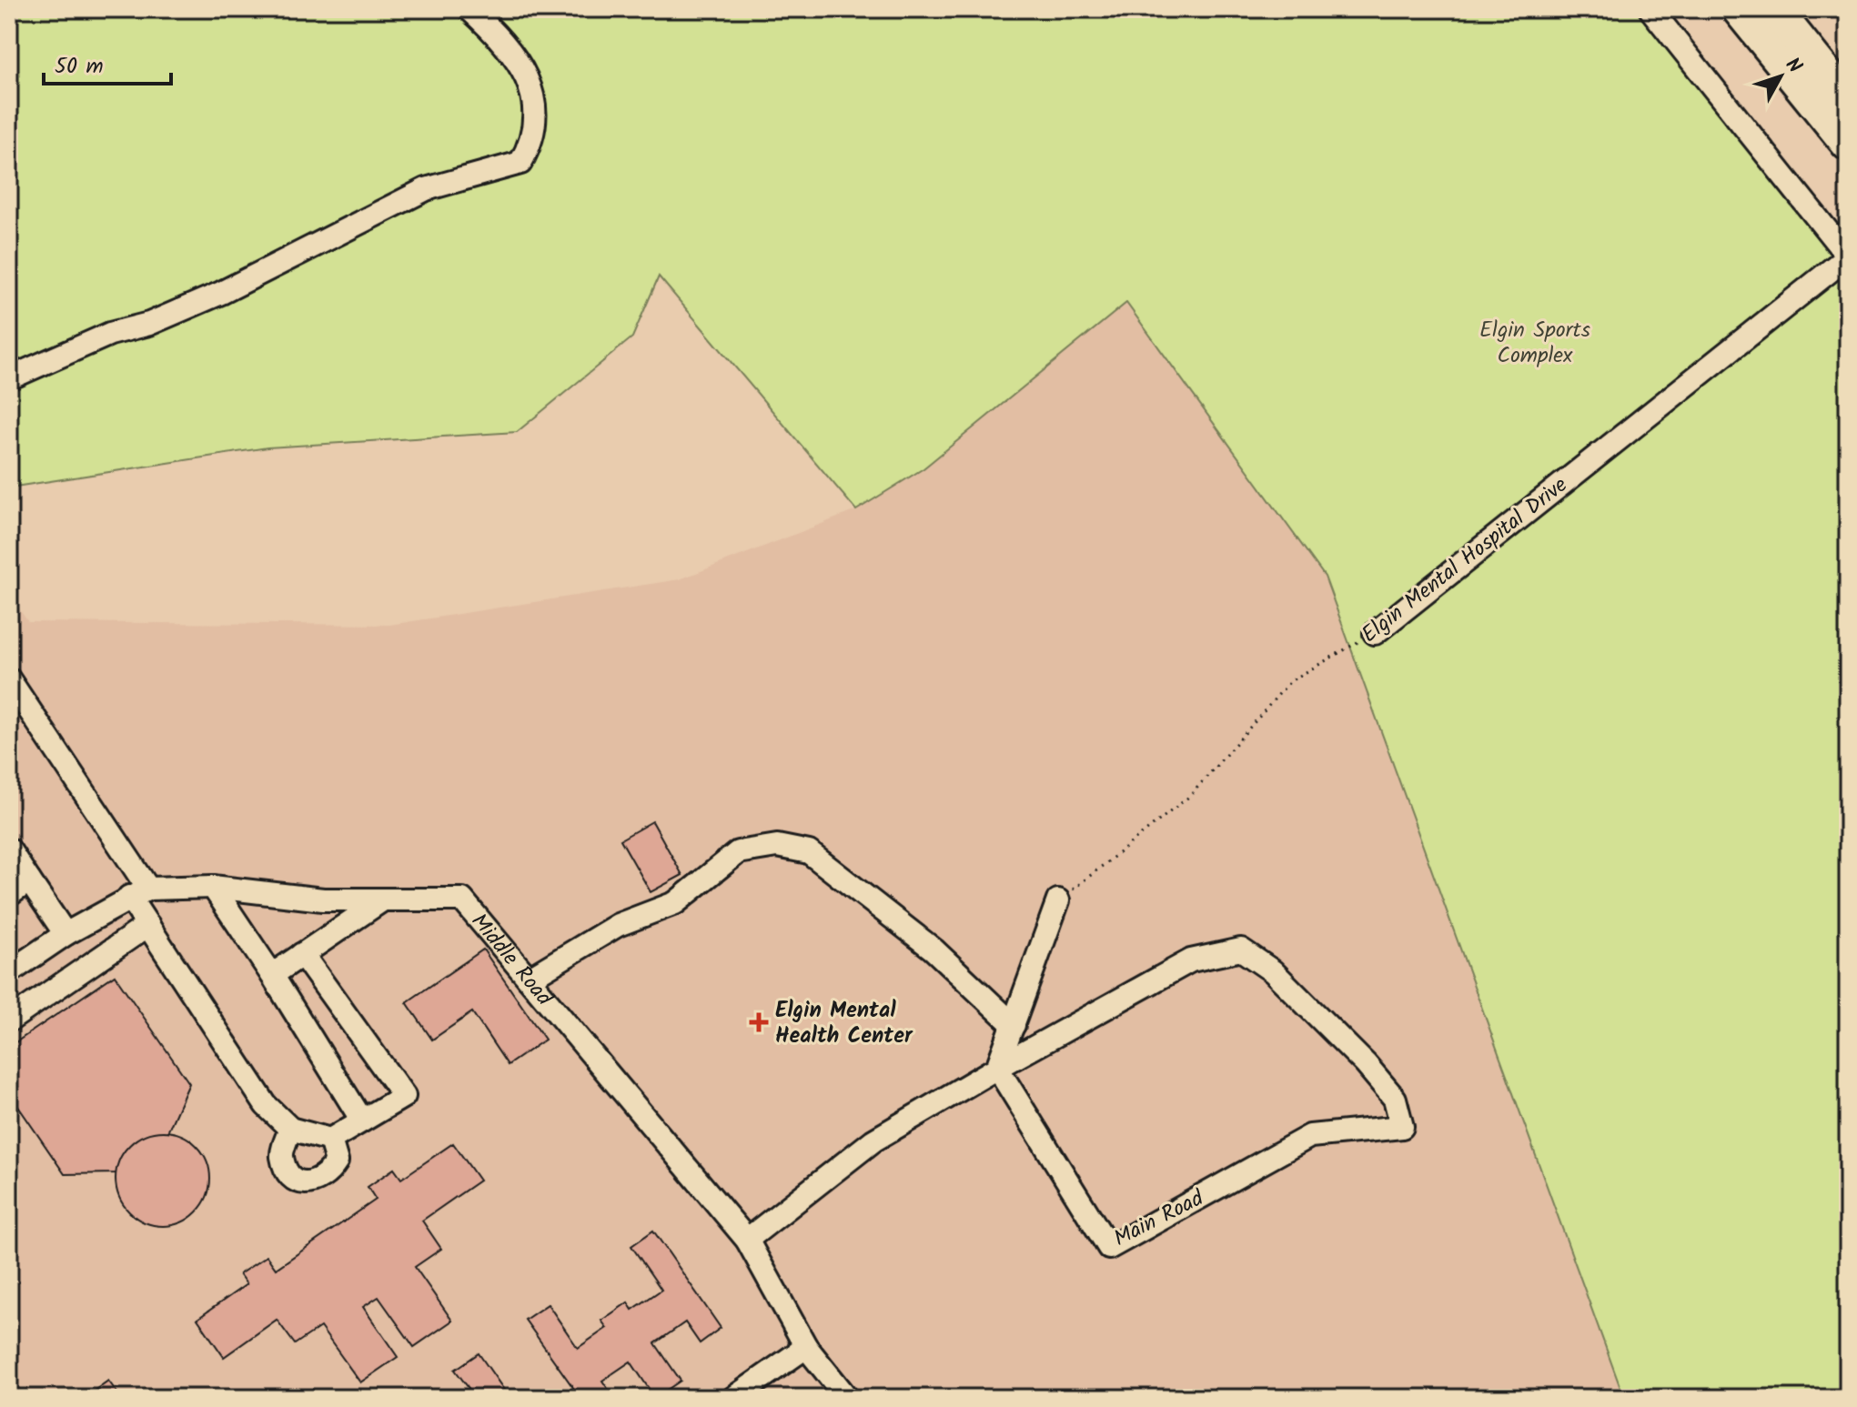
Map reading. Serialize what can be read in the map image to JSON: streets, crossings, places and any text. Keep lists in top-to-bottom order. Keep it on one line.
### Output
{"streets":{"street":["Elgin Mental Hospital Drive","Middle Road","Main Road"]},"parks":["Elgin Sports Complex"],"places":{"health":["Elgin Mental Health Center"]},"scale_bar":"50 m","north":"top right"}
